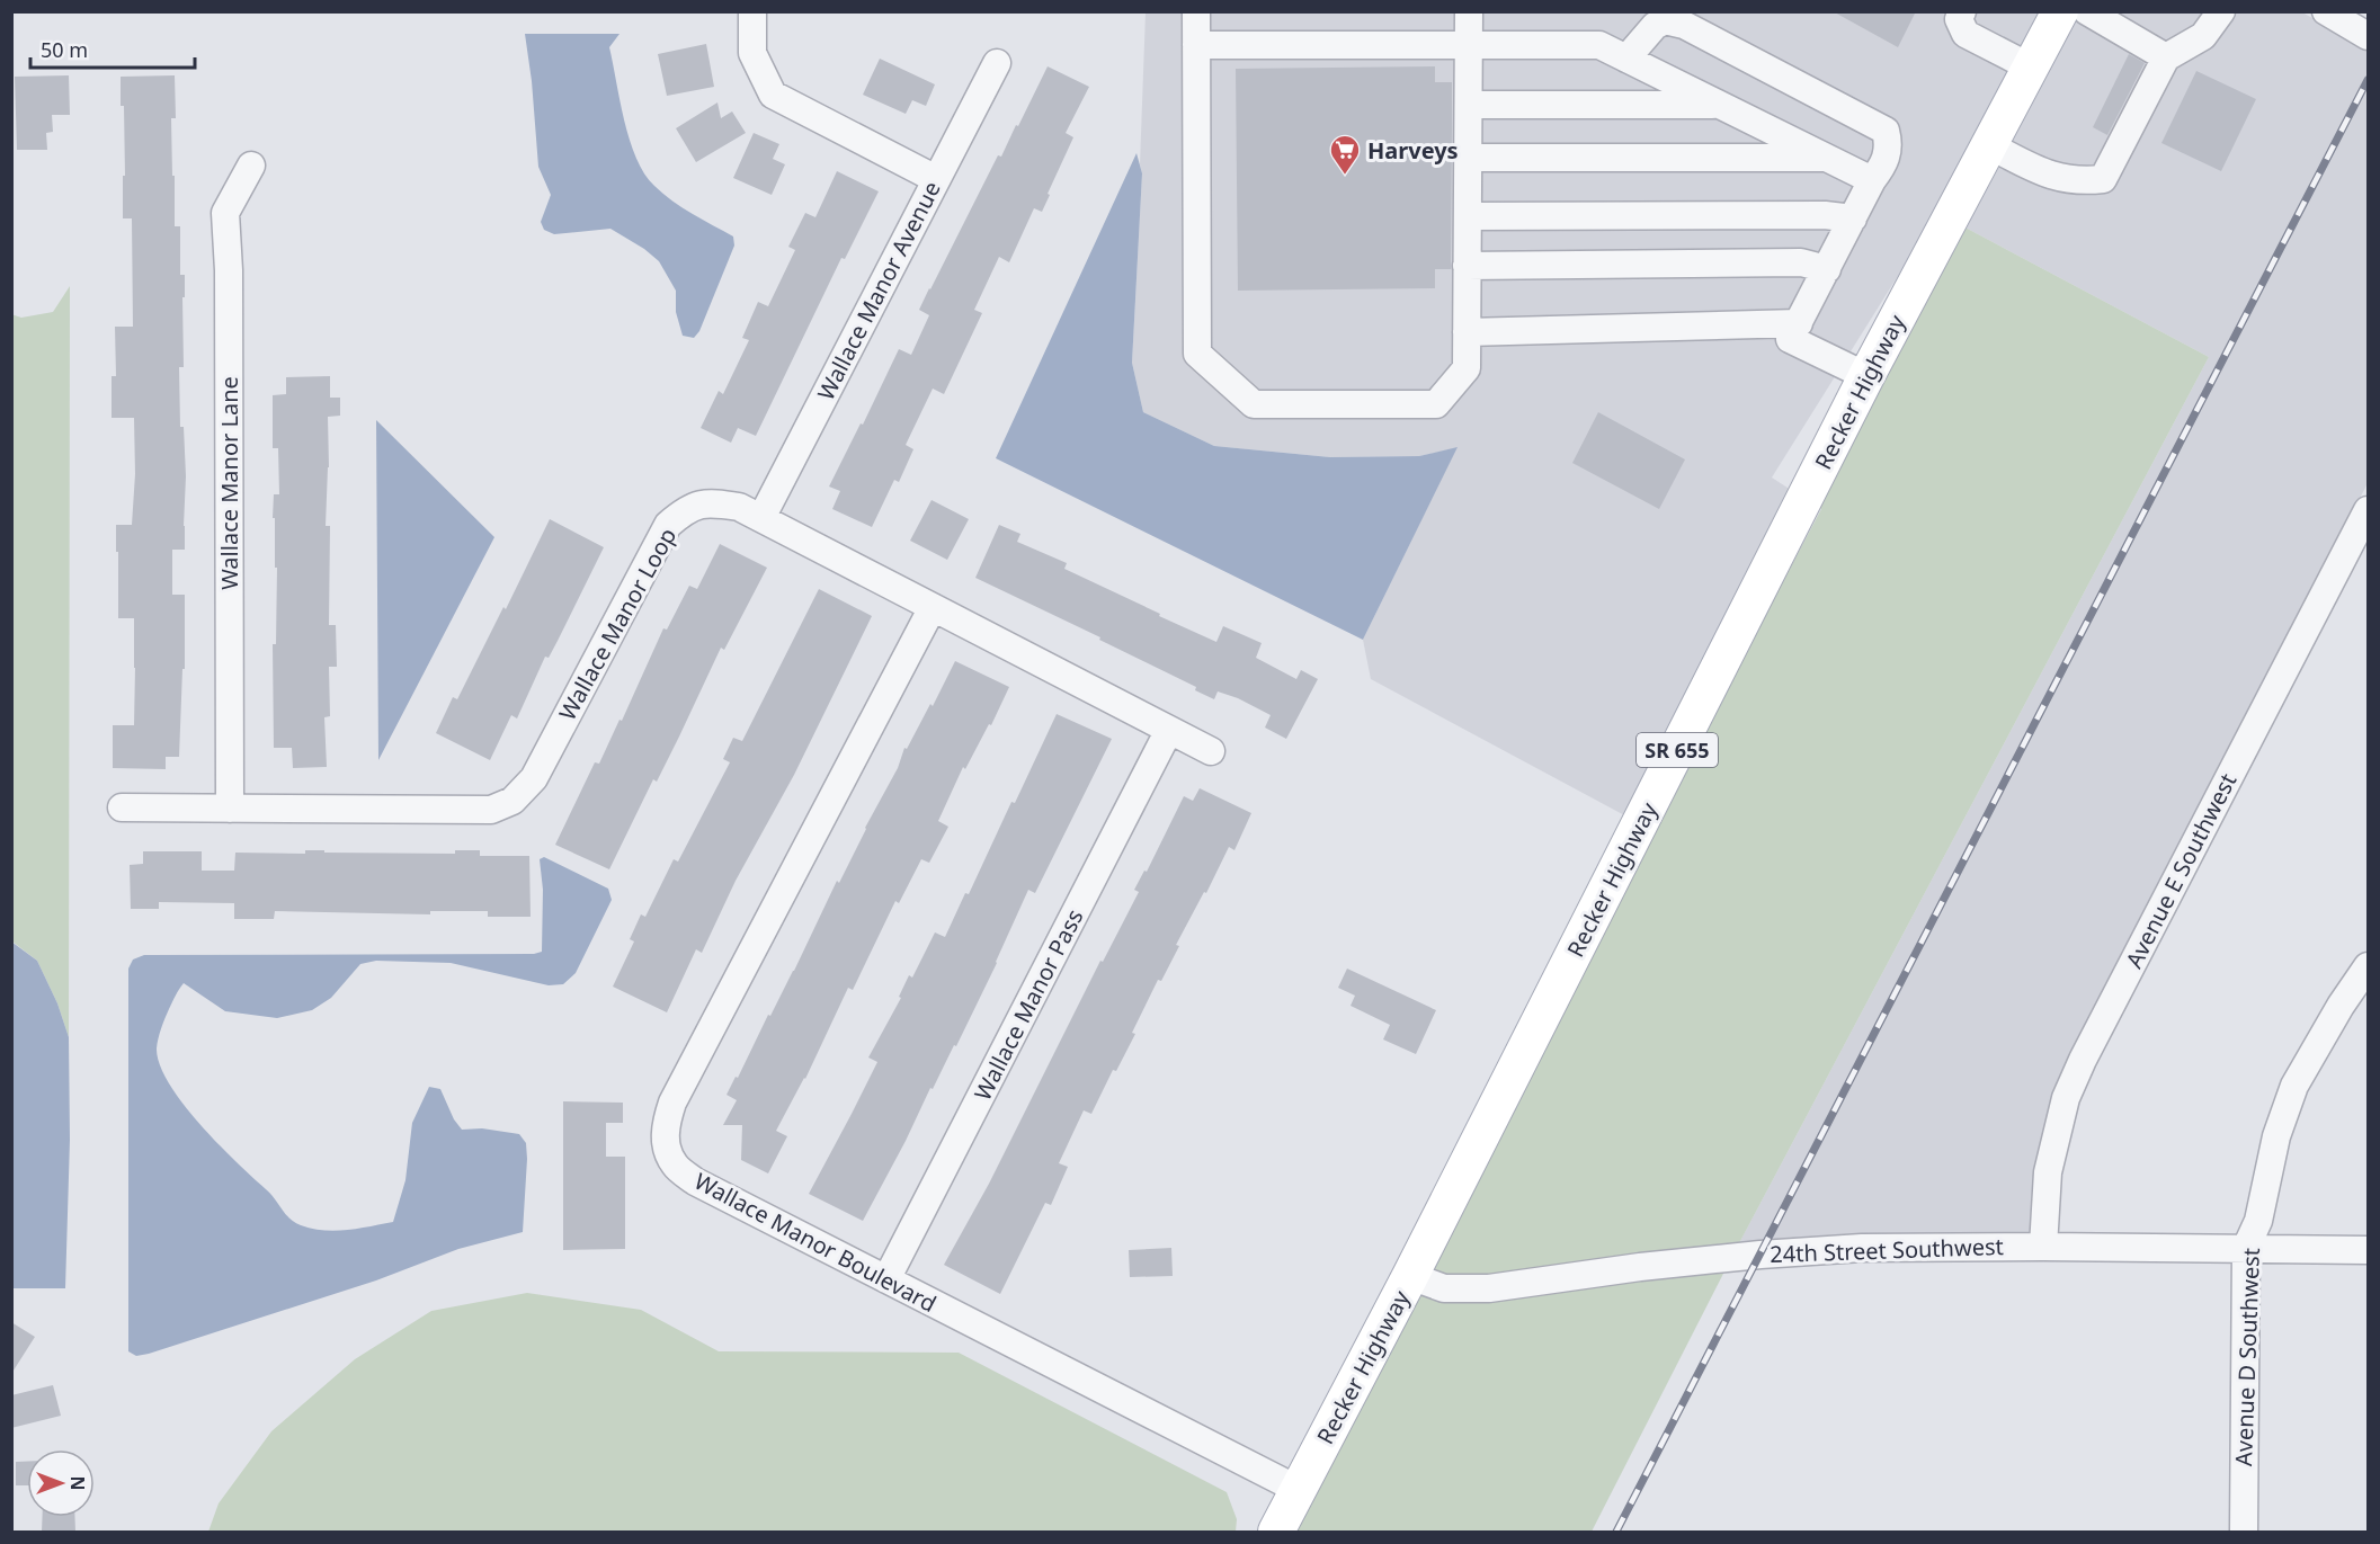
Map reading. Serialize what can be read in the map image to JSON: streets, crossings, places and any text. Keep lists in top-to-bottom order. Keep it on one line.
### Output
{"streets":{"main road":["Recker Highway","SR 655"],"street":["Wallace Manor Avenue","Wallace Manor Lane","Wallace Manor Loop","Avenue E Southwest","Wallace Manor Pass","Wallace Manor Boulevard","24th Street Southwest","Avenue D Southwest"]},"crossings":[["Wallace Manor Avenue","Wallace Manor Loop"],["Recker Highway","Wallace Manor Boulevard"],["Recker Highway","24th Street Southwest"],["Wallace Manor Lane","Wallace Manor Loop"],["Wallace Manor Loop","Wallace Manor Pass"],["Wallace Manor Loop","Wallace Manor Boulevard"],["Avenue E Southwest","24th Street Southwest"],["Wallace Manor Pass","Wallace Manor Boulevard"],["24th Street Southwest","Avenue D Southwest"]],"places":{"supermarket":["Harveys"]},"scale_bar":"50 m","north":"right"}
